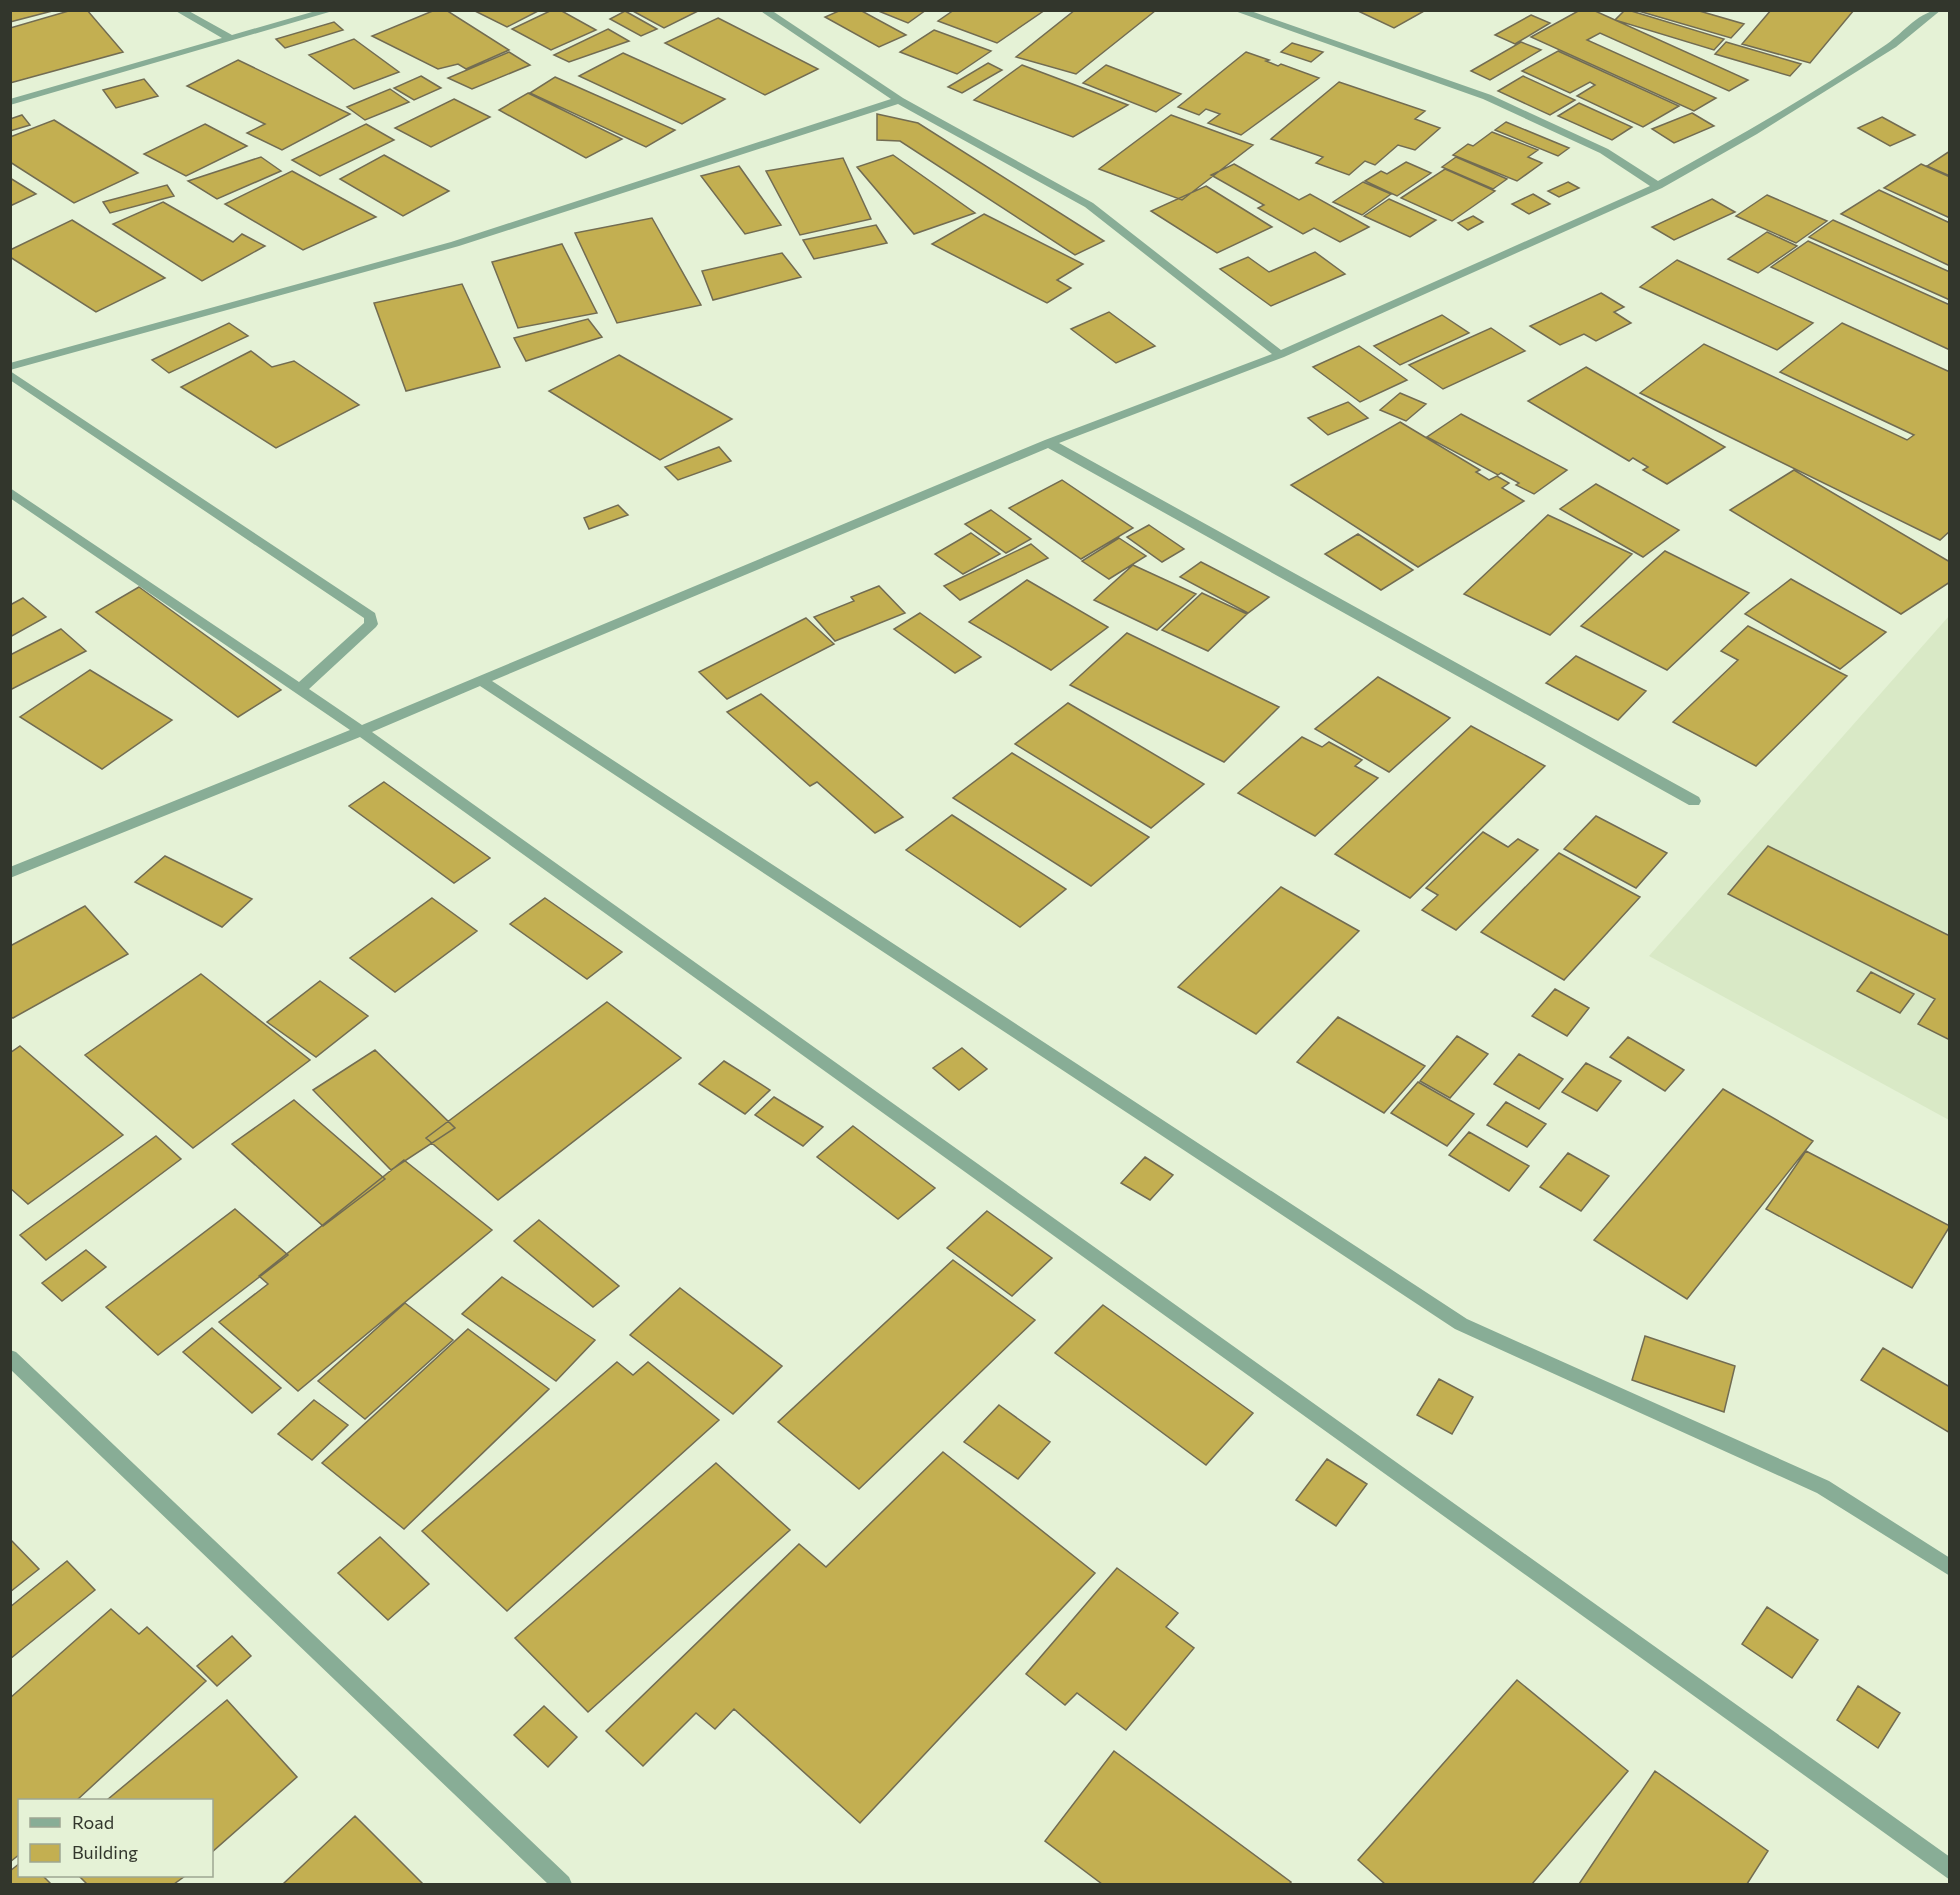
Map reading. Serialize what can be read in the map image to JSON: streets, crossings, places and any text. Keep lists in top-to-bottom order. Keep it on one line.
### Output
{"legend":["Road","Building"]}
